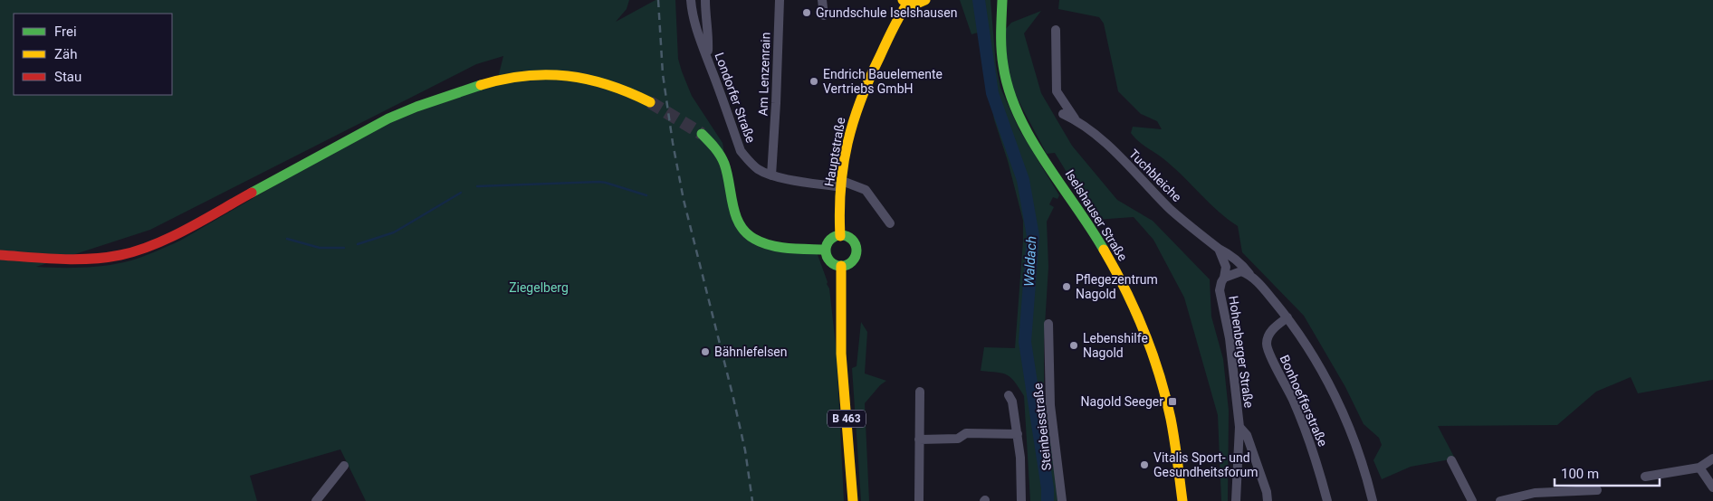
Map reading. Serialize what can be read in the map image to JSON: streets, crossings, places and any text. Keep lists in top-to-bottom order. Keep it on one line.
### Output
{"streets":{"street":["Am Lenzenrain","Londorfer Straße","Hauptstraße","Tuchbleiche","Iselshauser Straße","Hohenberger Straße","Bonhoefferstraße","B 463","Steinbeisstraße"]},"crossings":[["Am Lenzenrain","Londorfer Straße"],["Londorfer Straße","Hauptstraße"],["Hauptstraße","B 463"]],"water":["Waldach"],"parks":["Ziegelberg"],"places":{"other":["Grundschule Iselshausen","Endrich Bauelemente Vertriebs GmbH","Pflegezentrum Nagold","Lebenshilfe Nagold","Bähnlefelsen","Vitalis Sport- und Gesundheitsforum"],"transit":["Nagold Seeger"]},"legend":["Frei","Zäh","Stau"],"scale_bar":"100 m"}
